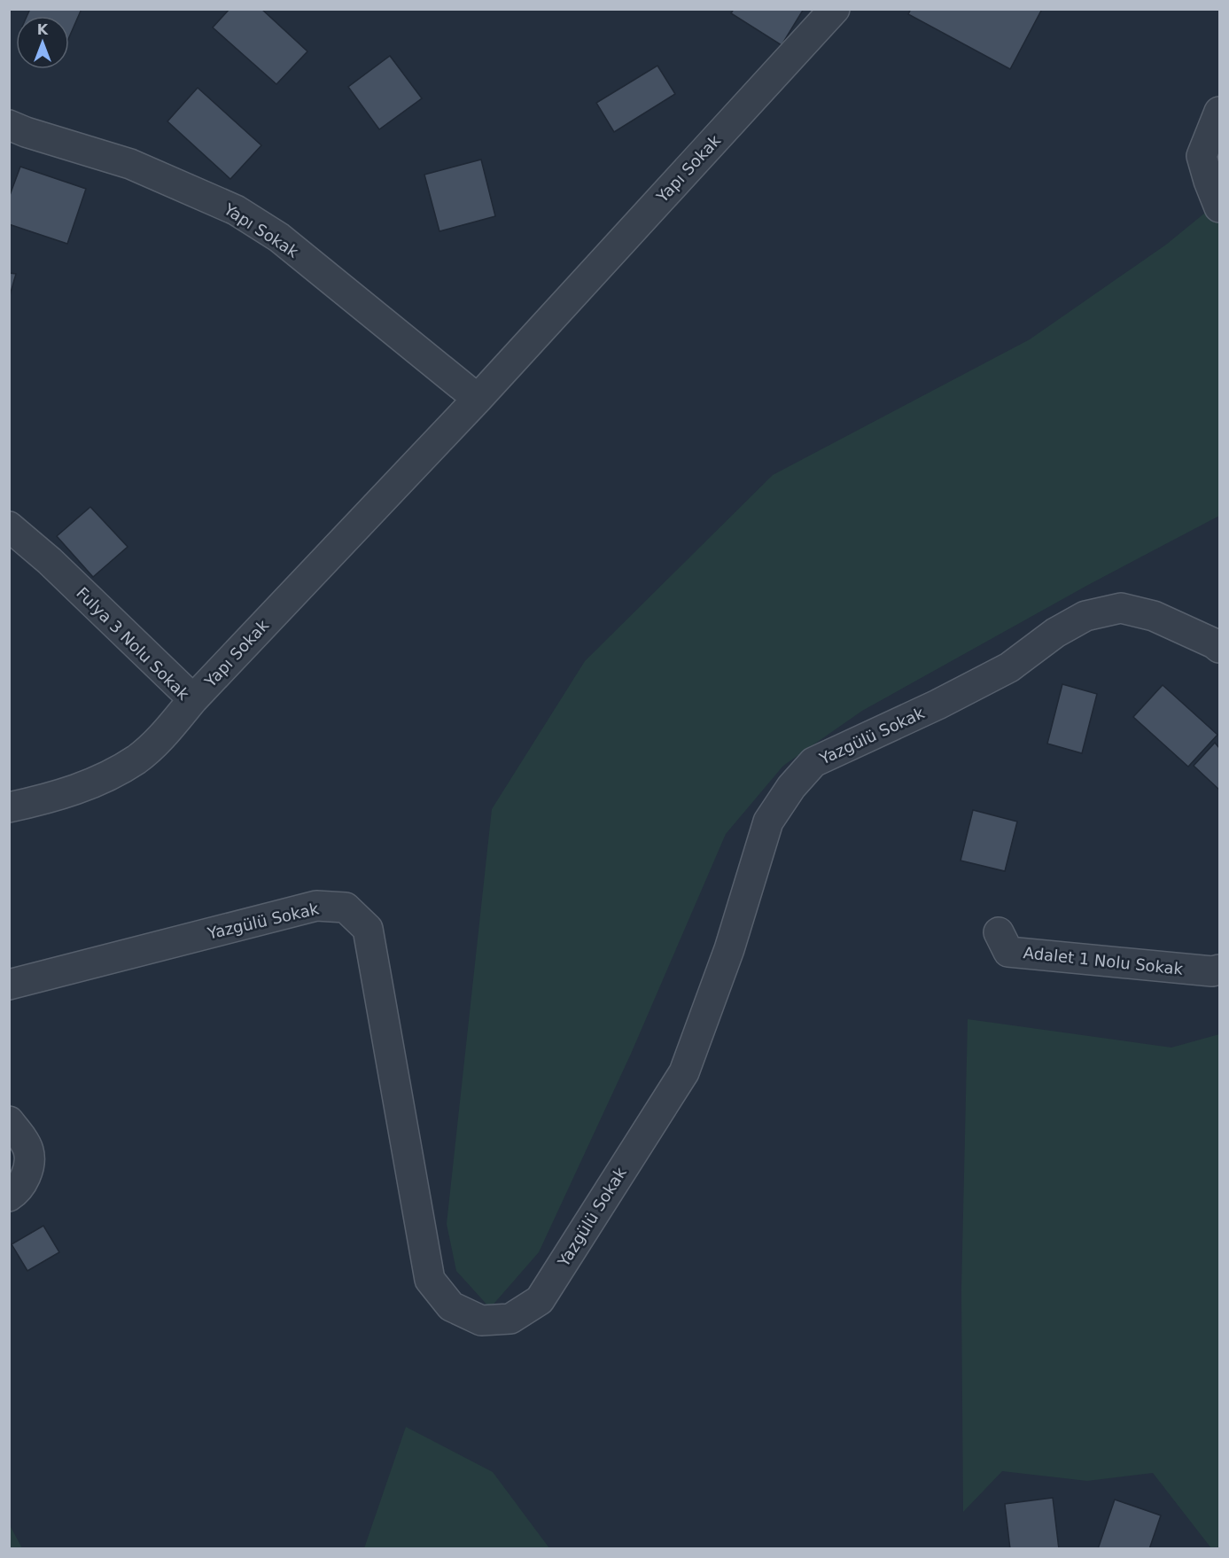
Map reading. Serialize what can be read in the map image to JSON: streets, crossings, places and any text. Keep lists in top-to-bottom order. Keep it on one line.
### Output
{"streets":{"street":["Yapı Sokak","Fulya 3 Nolu Sokak","Yazgülü Sokak","Adalet 1 Nolu Sokak"]},"crossings":[["Yapı Sokak","Fulya 3 Nolu Sokak"]],"north":"top"}
